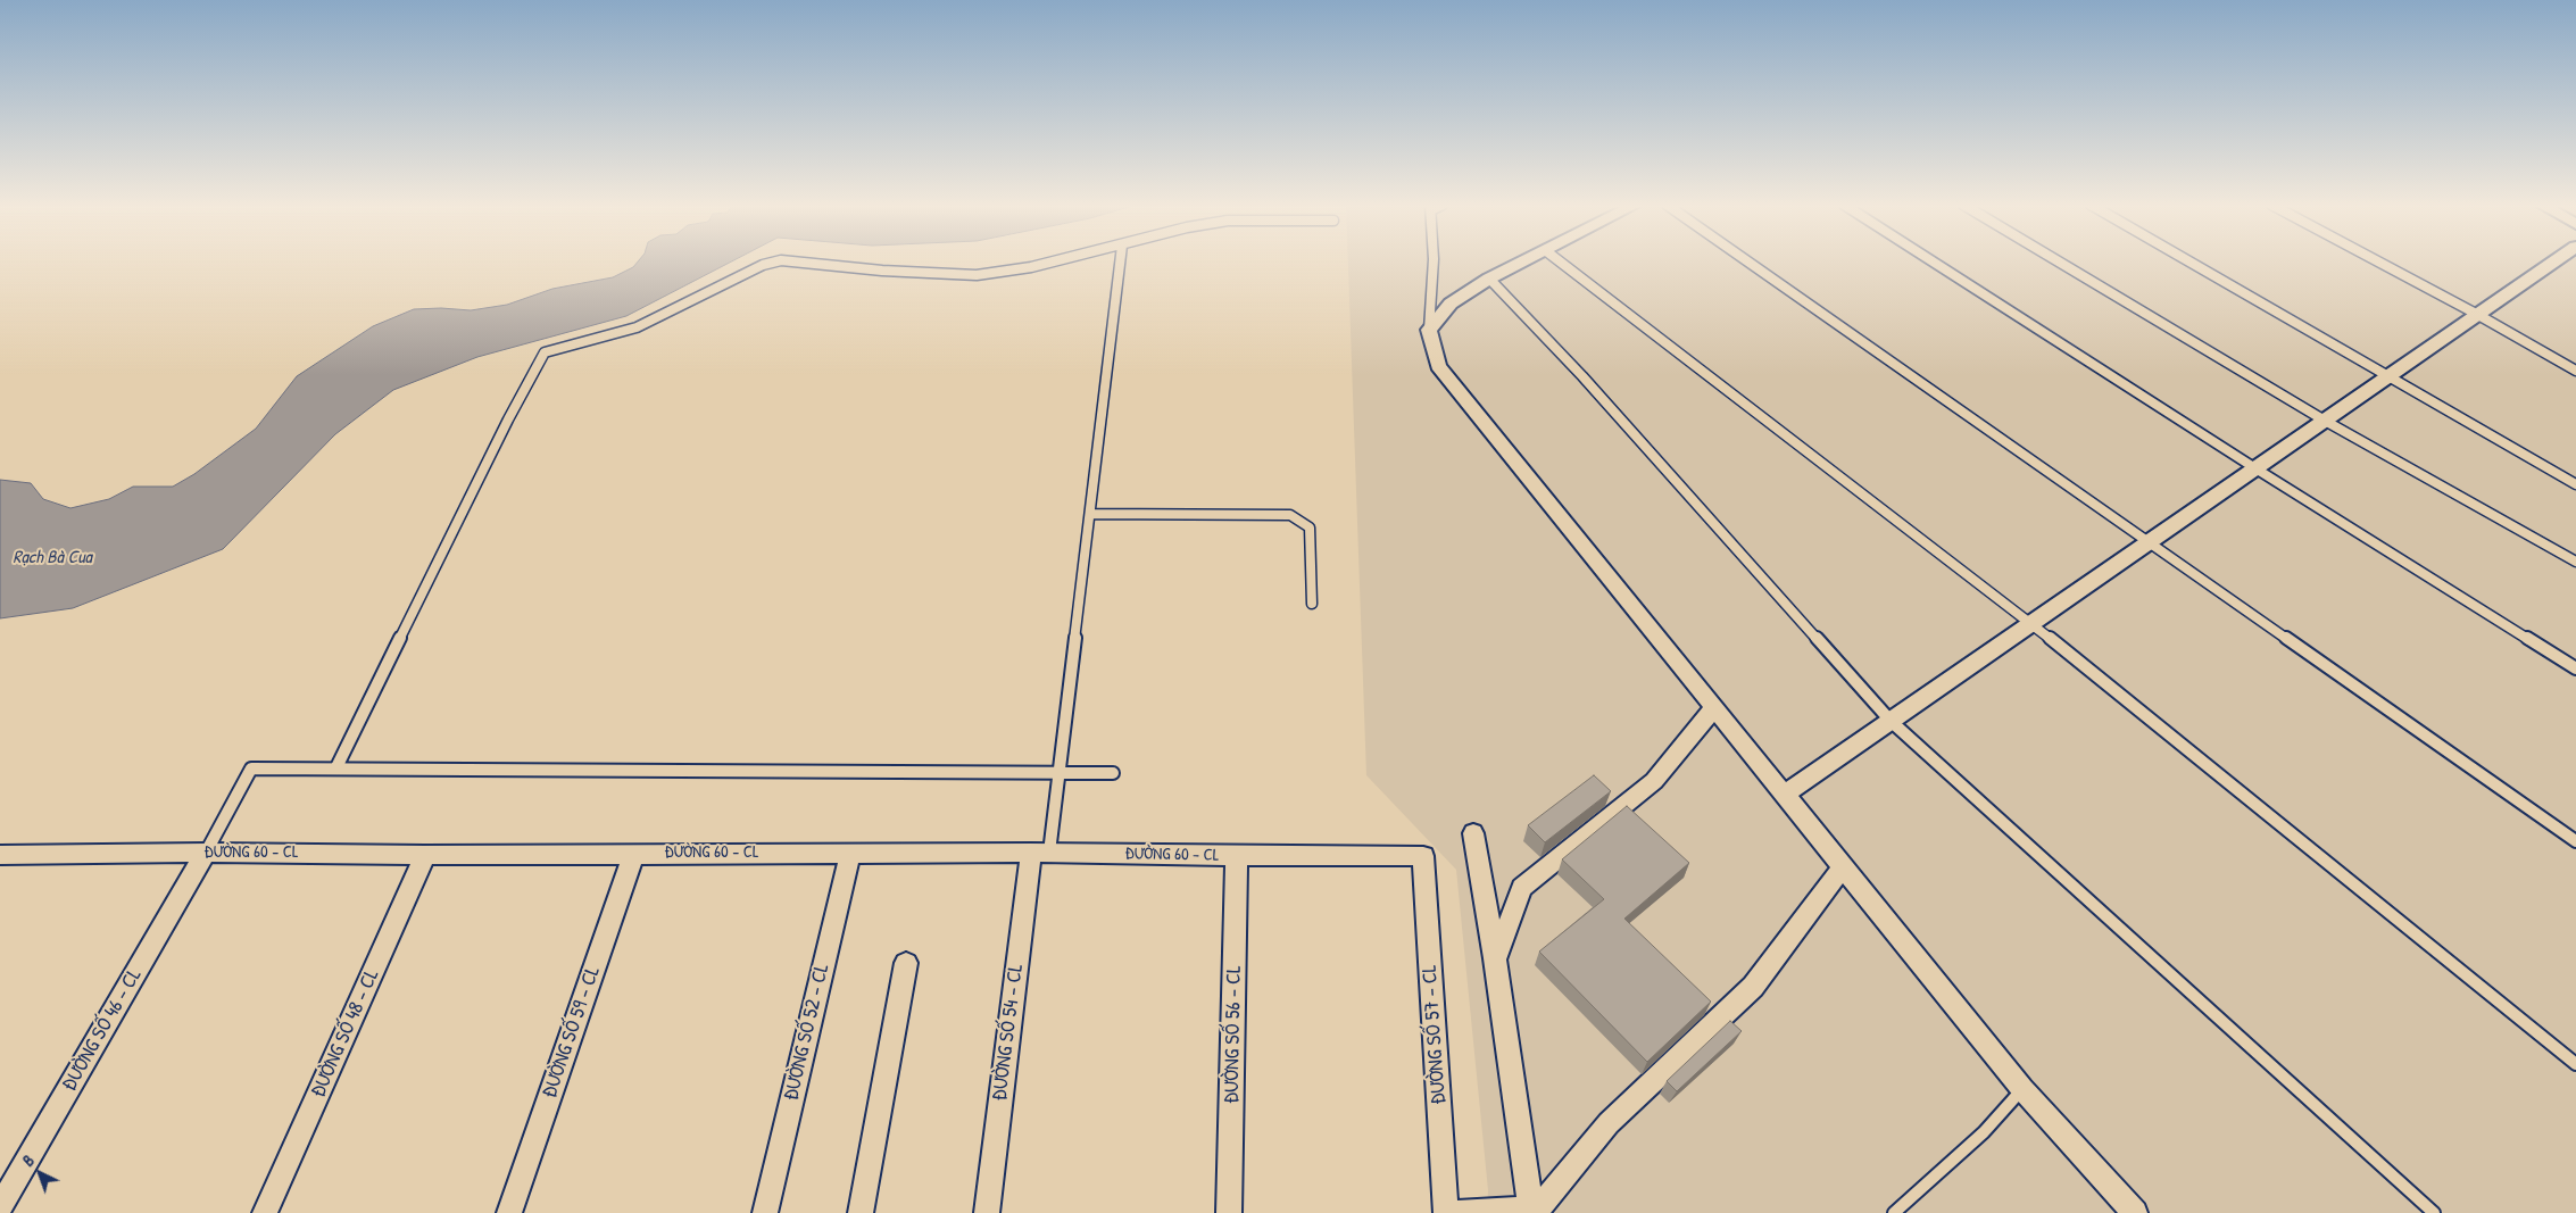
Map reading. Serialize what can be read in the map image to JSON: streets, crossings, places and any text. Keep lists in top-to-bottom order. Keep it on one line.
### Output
{"streets":{"street":["ĐƯỜNG 60 - CL","ĐƯỜNG SỐ 46 - CL","ĐƯỜNG SỐ 59 - CL","ĐƯỜNG SỐ 52 - CL","ĐƯỜNG SỐ 54 - CL","ĐƯỜNG SỐ 48 - CL","ĐƯỜNG SỐ 56 - CL","ĐƯỜNG SỐ 57 - CL"]},"crossings":[["ĐƯỜNG 60 - CL","ĐƯỜNG SỐ 46 - CL"],["ĐƯỜNG 60 - CL","ĐƯỜNG SỐ 59 - CL"],["ĐƯỜNG 60 - CL","ĐƯỜNG SỐ 52 - CL"],["ĐƯỜNG 60 - CL","ĐƯỜNG SỐ 54 - CL"],["ĐƯỜNG 60 - CL","ĐƯỜNG SỐ 48 - CL"],["ĐƯỜNG 60 - CL","ĐƯỜNG SỐ 56 - CL"],["ĐƯỜNG 60 - CL","ĐƯỜNG SỐ 57 - CL"]],"water":["Rạch Bà Cua"],"north":"top left"}
